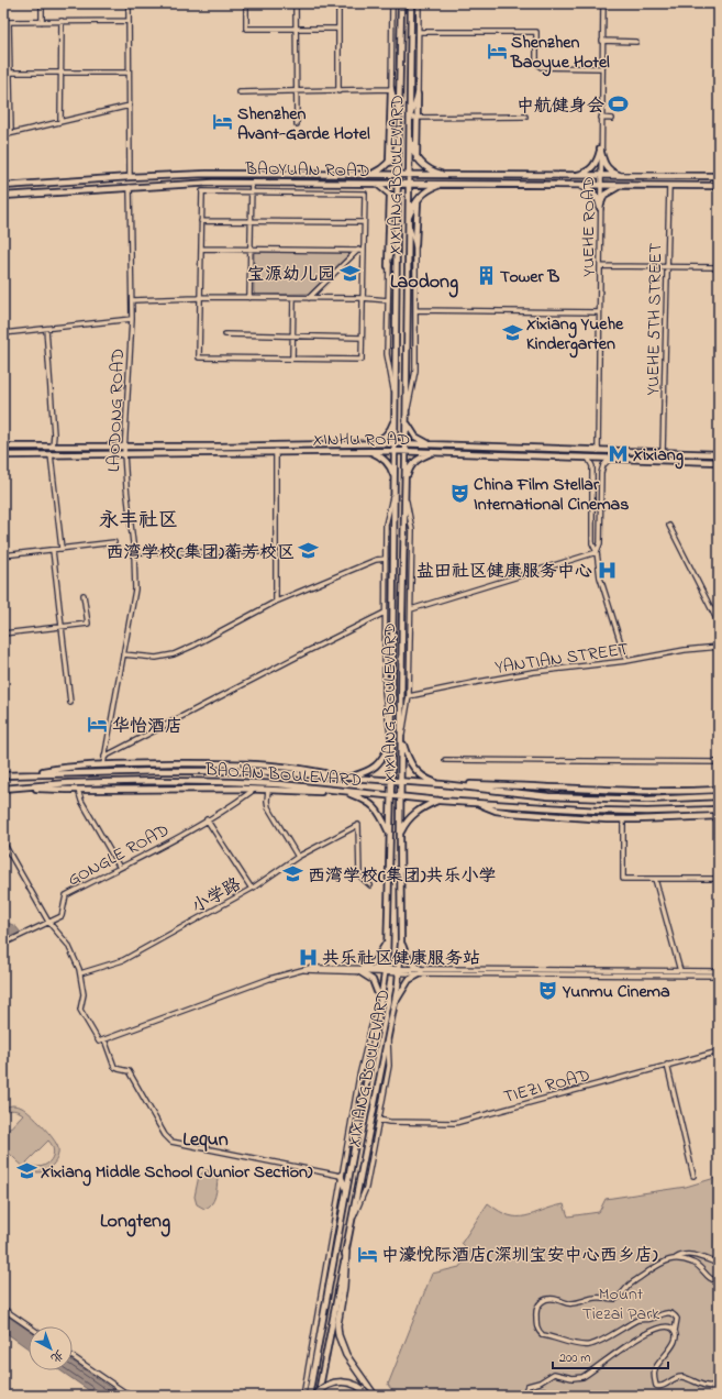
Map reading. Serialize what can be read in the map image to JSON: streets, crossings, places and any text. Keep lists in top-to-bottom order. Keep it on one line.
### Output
{"streets":{"main road":["BAOYUAN ROAD","XIXIANG BOULEVARD","XINHU ROAD","BAO'AN BOULEVARD"],"street":["YUEHE ROAD","YUEHE 5TH STREET","LAODONG ROAD","YANTIAN STREET","GONGLE ROAD","小学路","TIEZI ROAD"]},"crossings":[["BAOYUAN ROAD","XIXIANG BOULEVARD"],["BAOYUAN ROAD","YUEHE ROAD"],["BAOYUAN ROAD","YUEHE 5TH STREET"],["BAOYUAN ROAD","LAODONG ROAD"],["XIXIANG BOULEVARD","XINHU ROAD"],["XIXIANG BOULEVARD","BAO'AN BOULEVARD"],["YUEHE ROAD","XINHU ROAD"],["YUEHE 5TH STREET","XINHU ROAD"],["LAODONG ROAD","XINHU ROAD"]],"districts":["Laodong","永丰社区","Lequn","Longteng"],"parks":["Mount Tiezai Park"],"places":{"hotel":["Shenzhen Baoyue Hotel","Shenzhen Avant-Garde Hotel","华怡酒店","中濠悦际酒店(深圳宝安中心西乡店)"],"sports":["中航健身会"],"school or university":["宝源幼儿园","Xixiang Yuehe Kindergarten","西湾学校(集团)蘅芳校区","西湾学校(集团)共乐小学","Xixiang Middle School (Junior Section)"],"building":["Tower B"],"metro station":["Xixiang"],"theatre":["China Film Stellar International Cinemas","Yunmu Cinema"],"hospital":["盐田社区健康服务中心","共乐社区健康服务站"]},"scale_bar":"200 m","north":"bottom right"}
